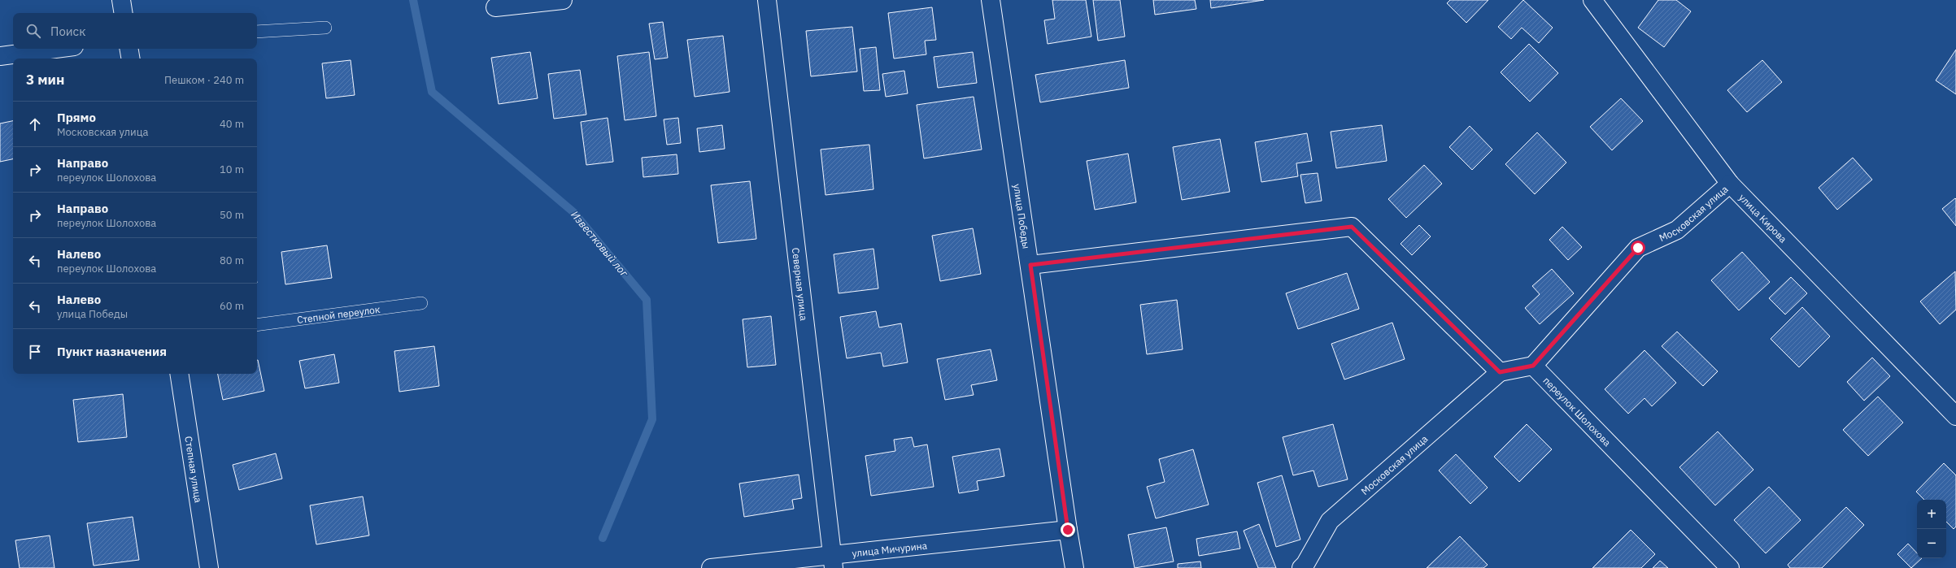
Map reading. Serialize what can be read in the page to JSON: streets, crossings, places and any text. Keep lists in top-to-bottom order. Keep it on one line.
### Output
{"streets":{"street":["Московская улица","улица Победы","улица Кирова","Северная улица","переулок Шолохова","Степная улица","улица Мичурина"],"lane":["Степной переулок"]},"crossings":[["Московская улица","улица Кирова"],["Московская улица","переулок Шолохова"],["улица Победы","улица Мичурина"],["Северная улица","улица Мичурина"]],"water":["Известковый лог"],"page":{"search":"Поиск","heading":["3 мин","Пешком · 240 m"],"list":[["Прямо","Московская улица","40 m"],["Направо","переулок Шолохова","10 m"],["Направо","переулок Шолохова","50 m"],["Налево","переулок Шолохова","80 m"],["Налево","улица Победы","60 m"],"Пункт назначения"],"map_buttons":["+","−"]}}
